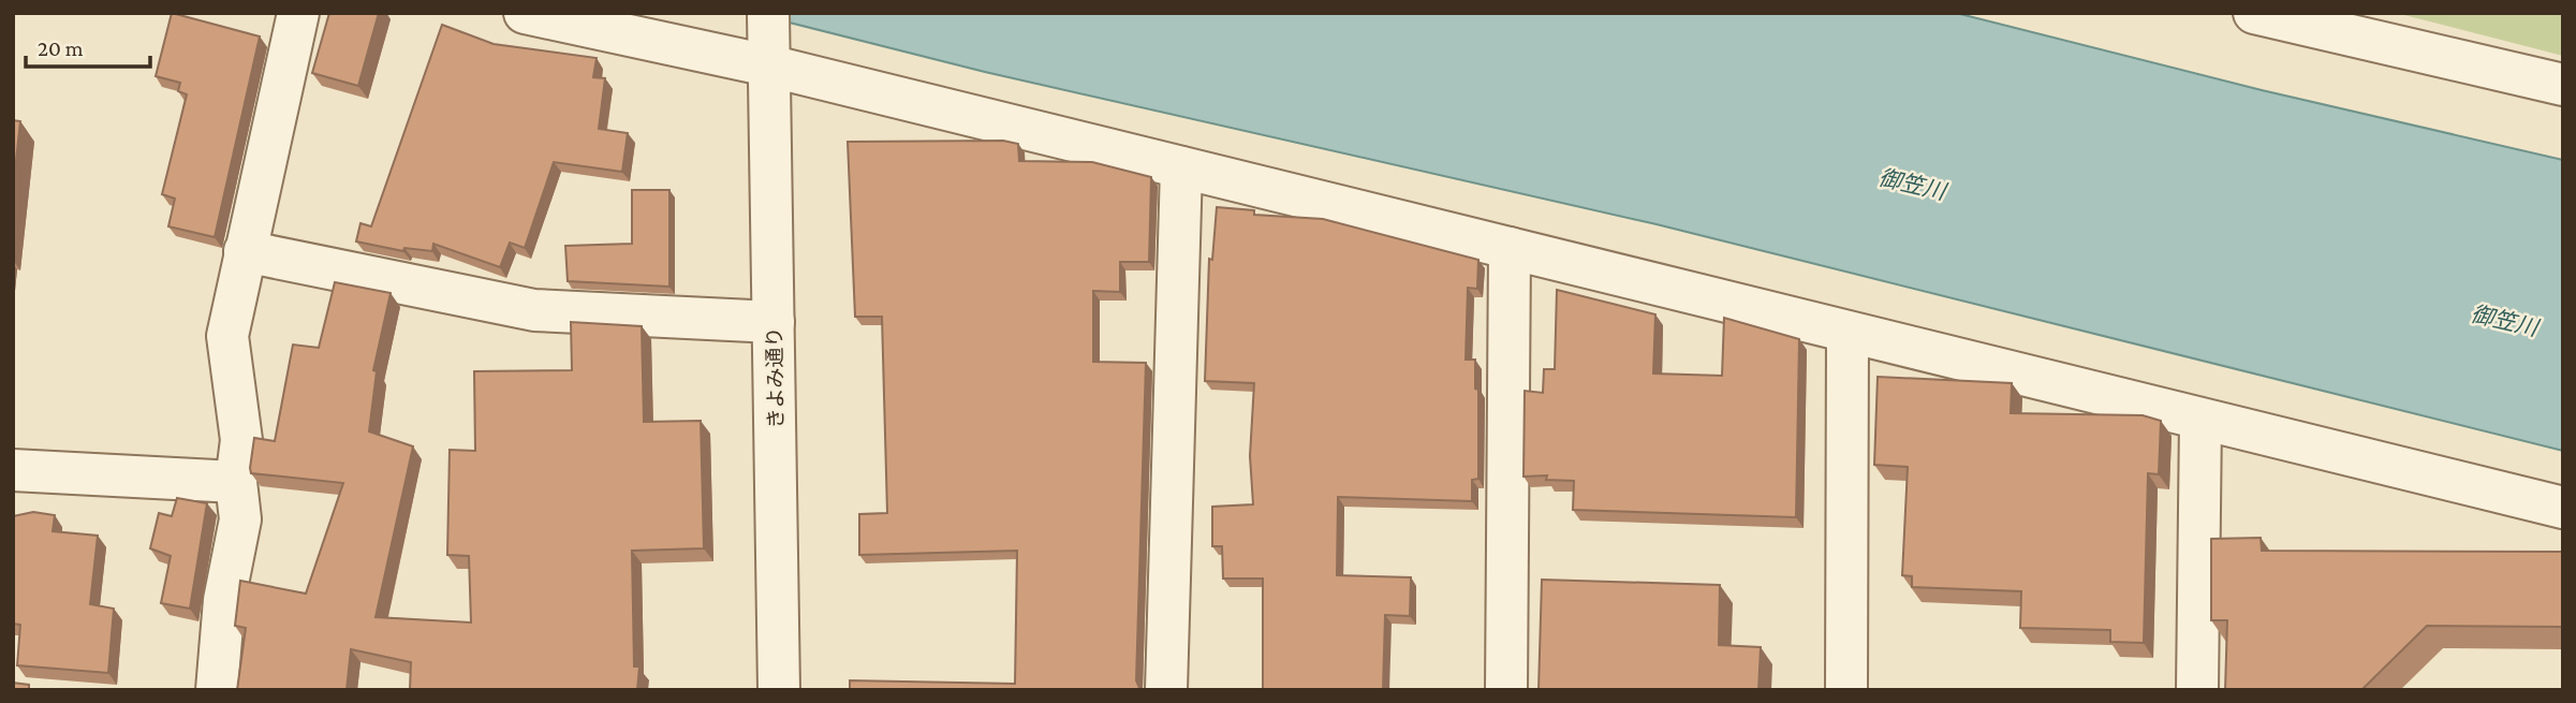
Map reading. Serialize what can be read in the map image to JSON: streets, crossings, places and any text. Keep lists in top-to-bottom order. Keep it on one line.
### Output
{"streets":{"street":["きよみ通り"]},"water":["御笠川"],"scale_bar":"20 m"}
